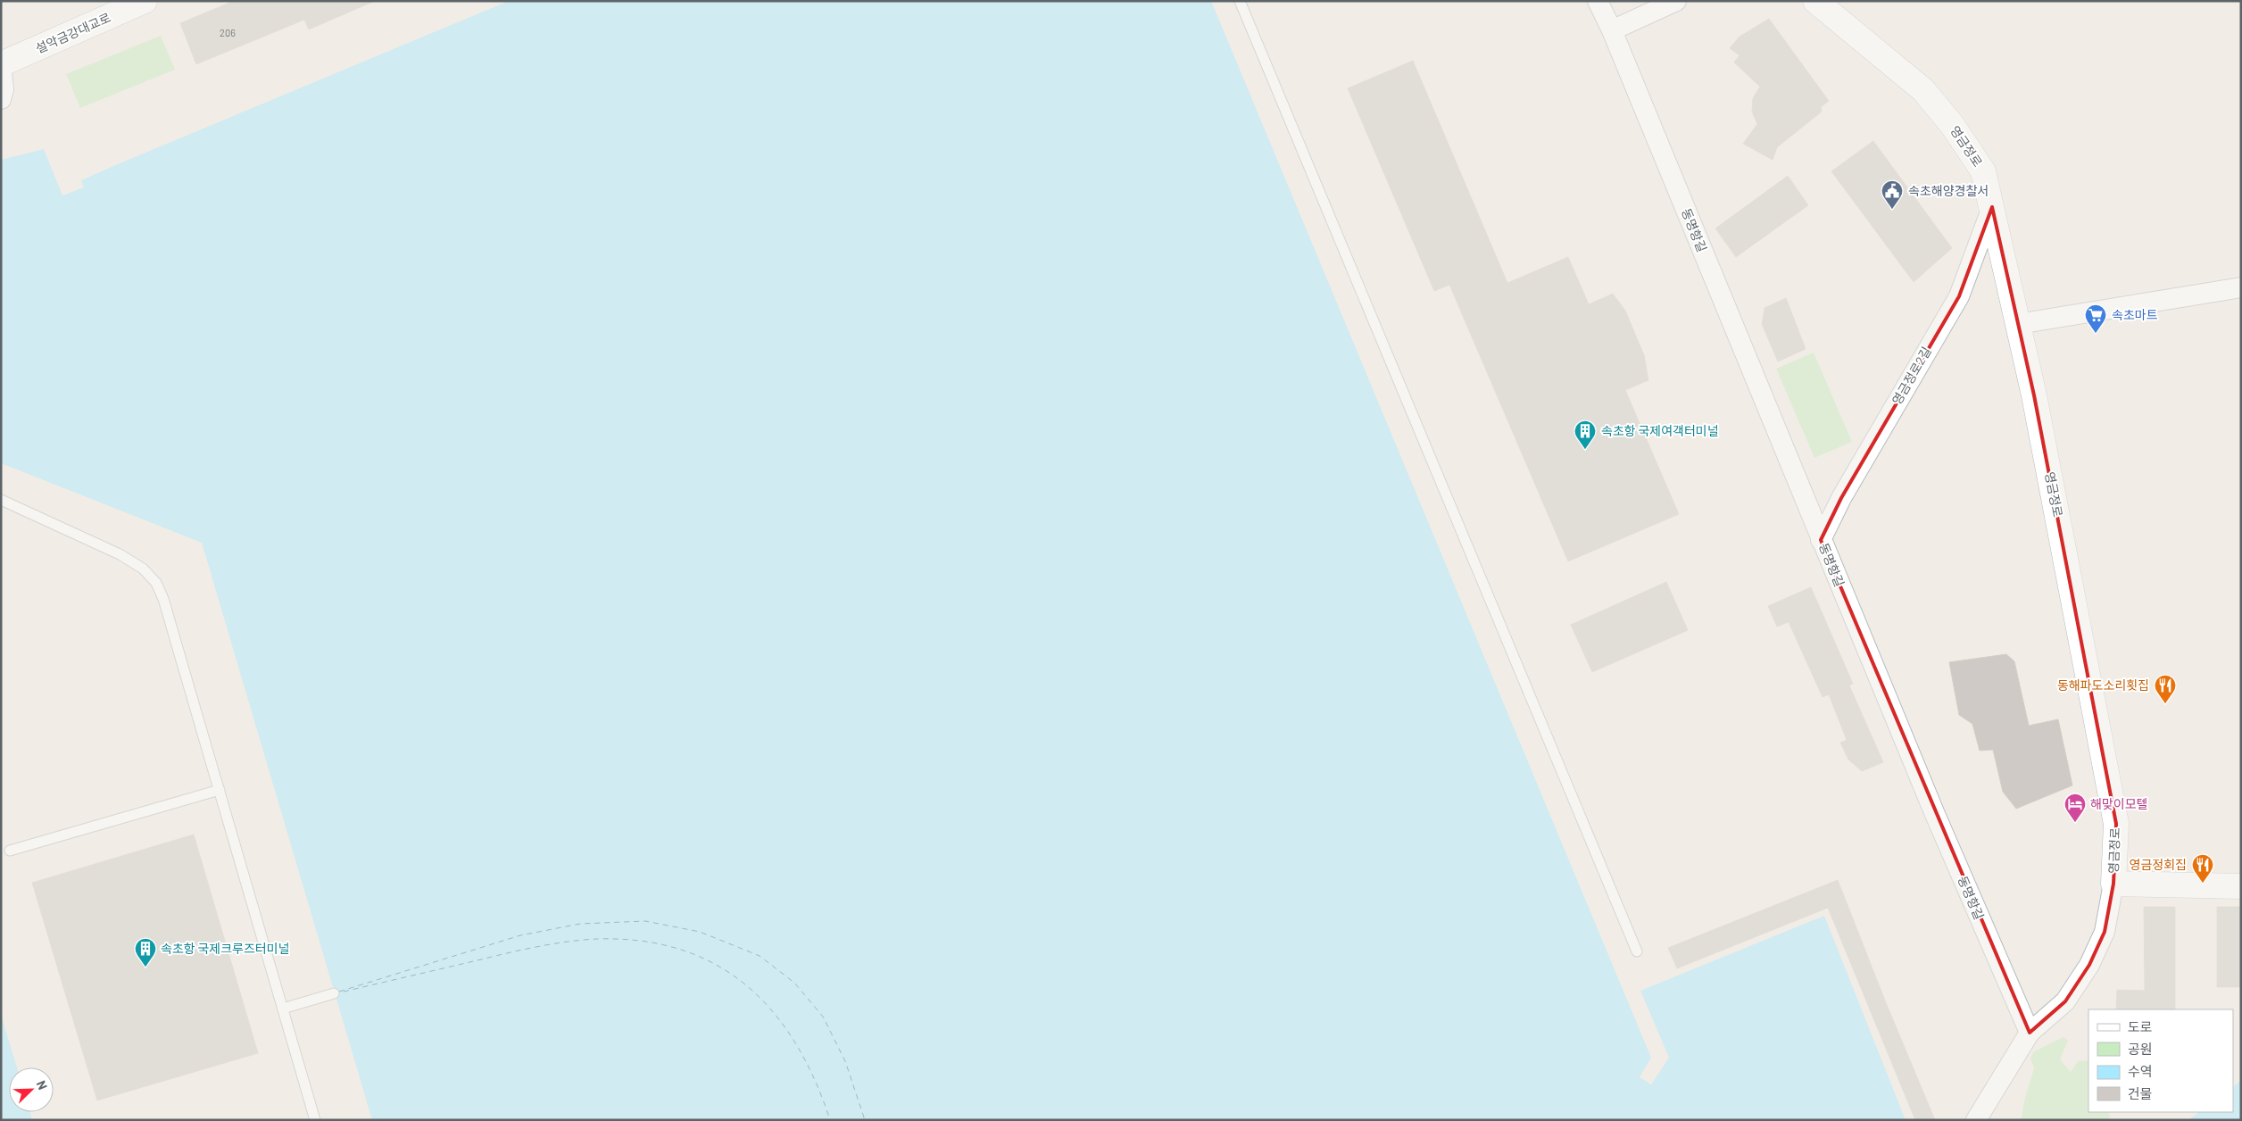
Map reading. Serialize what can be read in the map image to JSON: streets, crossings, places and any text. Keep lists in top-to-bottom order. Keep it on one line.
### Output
{"streets":{"street":["설악금강대교로","영금정로","동명항길","영금정로2길"]},"crossings":[["영금정로","동명항길"],["영금정로","영금정로2길"],["동명항길","영금정로2길"]],"places":{"public building":["속초해양경찰서"],"supermarket":["속초마트"],"building":["속초항 국제여객터미널","속초항 국제크루즈터미널"],"restaurant":["동해파도소리횟집","영금정회집"],"hotel":["해맞이모텔"]},"house_numbers":["206"],"legend":["도로","공원","수역","건물"],"north":"top right"}
